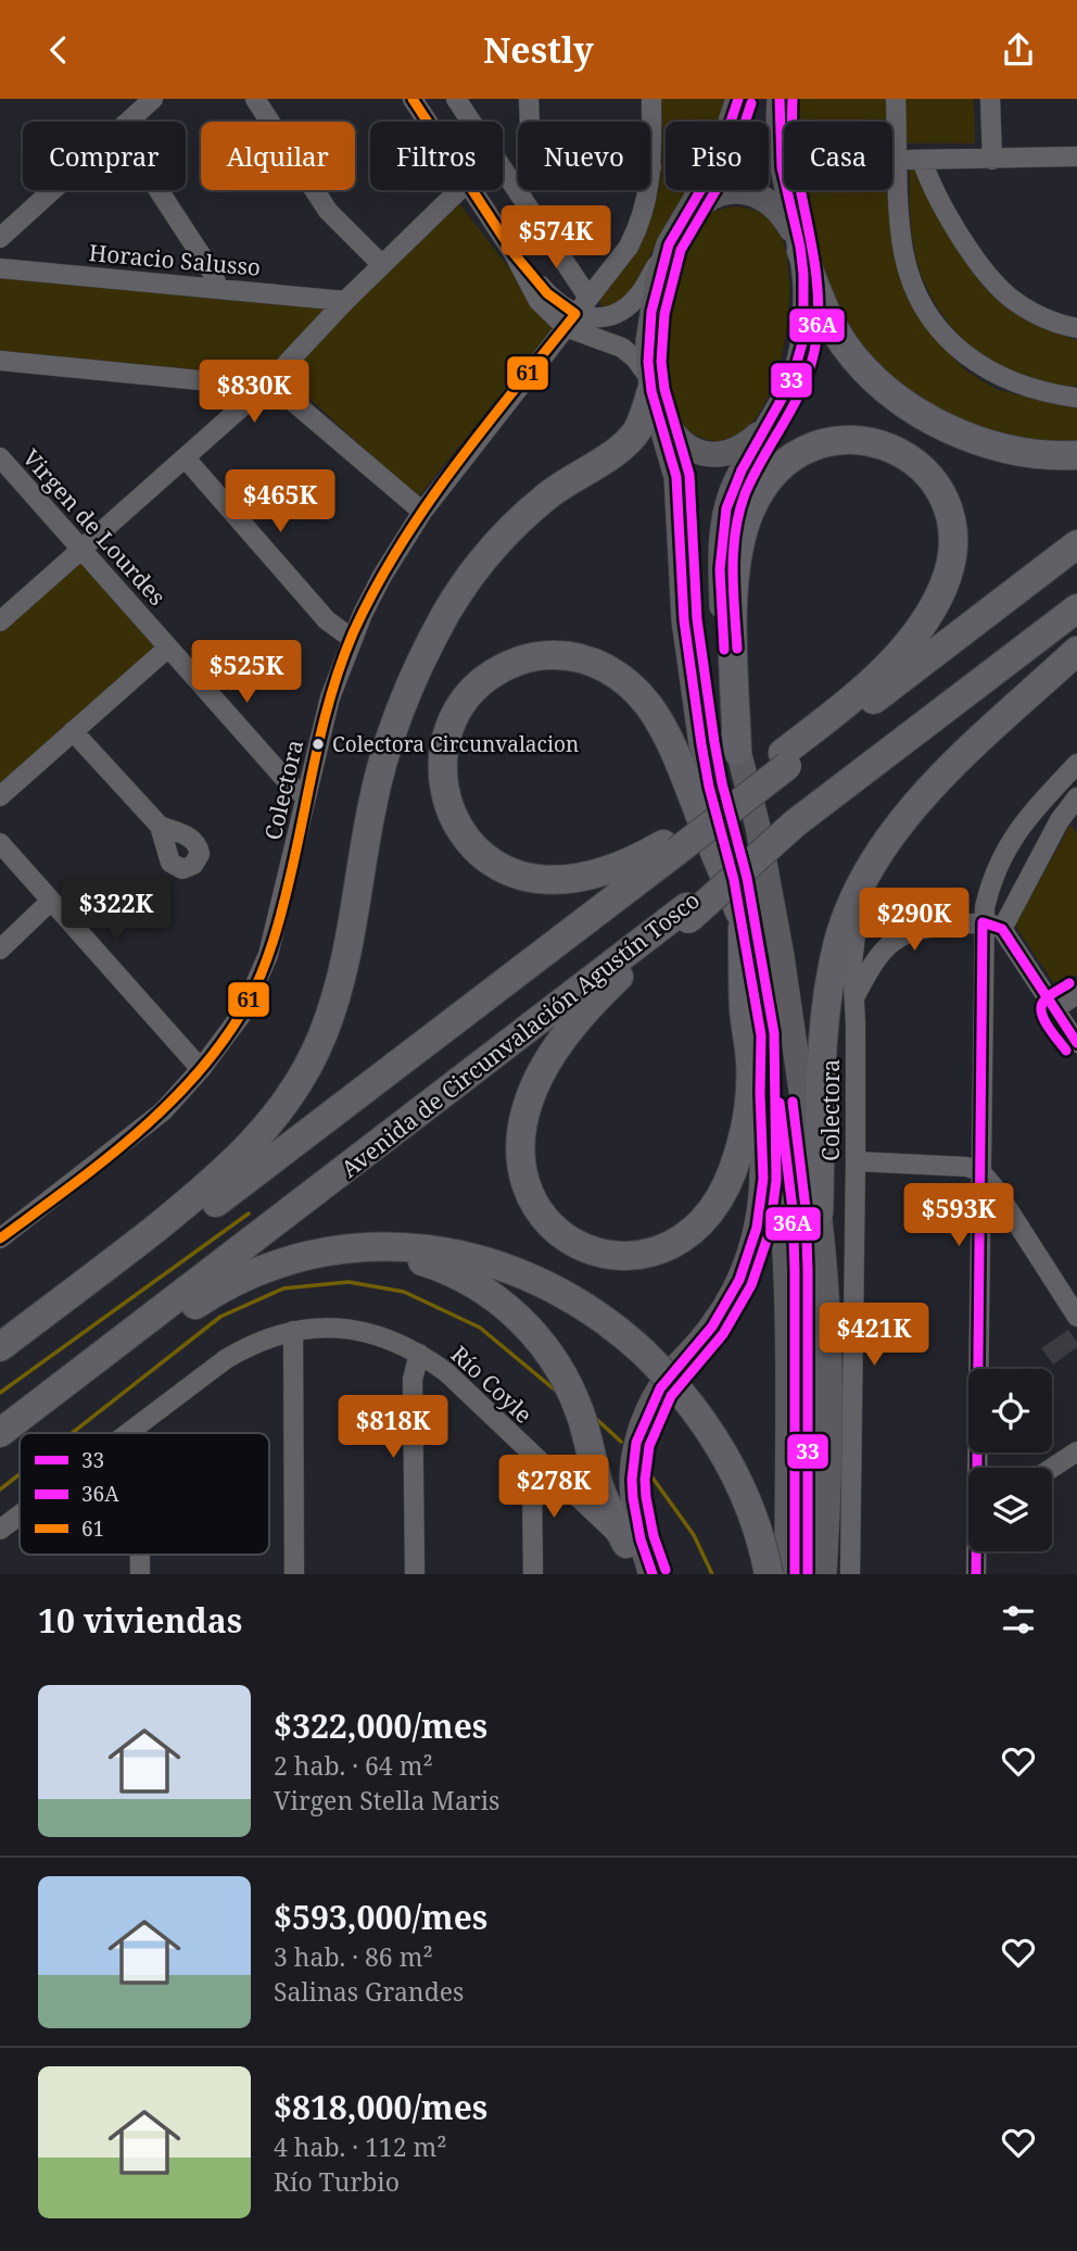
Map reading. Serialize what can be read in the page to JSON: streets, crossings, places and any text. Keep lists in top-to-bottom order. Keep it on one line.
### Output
{"streets":{"highway":["Avenida de Circunvalación Agustín Tosco"],"street":["Horacio Salusso","Virgen de Lourdes","Colectora","Río Coyle"]},"crossings":[["Virgen de Lourdes","Colectora"]],"places":["Colectora Circunvalacion"],"lines":["transit line 33","transit line 61","transit line 36A"],"legend":["33","36A","61"],"page":{"header":"Nestly","chip":["Comprar","Alquilar","Filtros","Nuevo","Piso","Casa"],"price":["$574K","$830K","$465K","$525K","$322K","$290K","$593K","$421K","$818K","$278K"],"heading":"10 viviendas","list":[{"name":"$322,000/mes","note":"2 hab. · 64 m² · Virgen Stella Maris"},{"name":"$593,000/mes","note":"3 hab. · 86 m² · Salinas Grandes"},{"name":"$818,000/mes","note":"4 hab. · 112 m² · Río Turbio"}]}}
